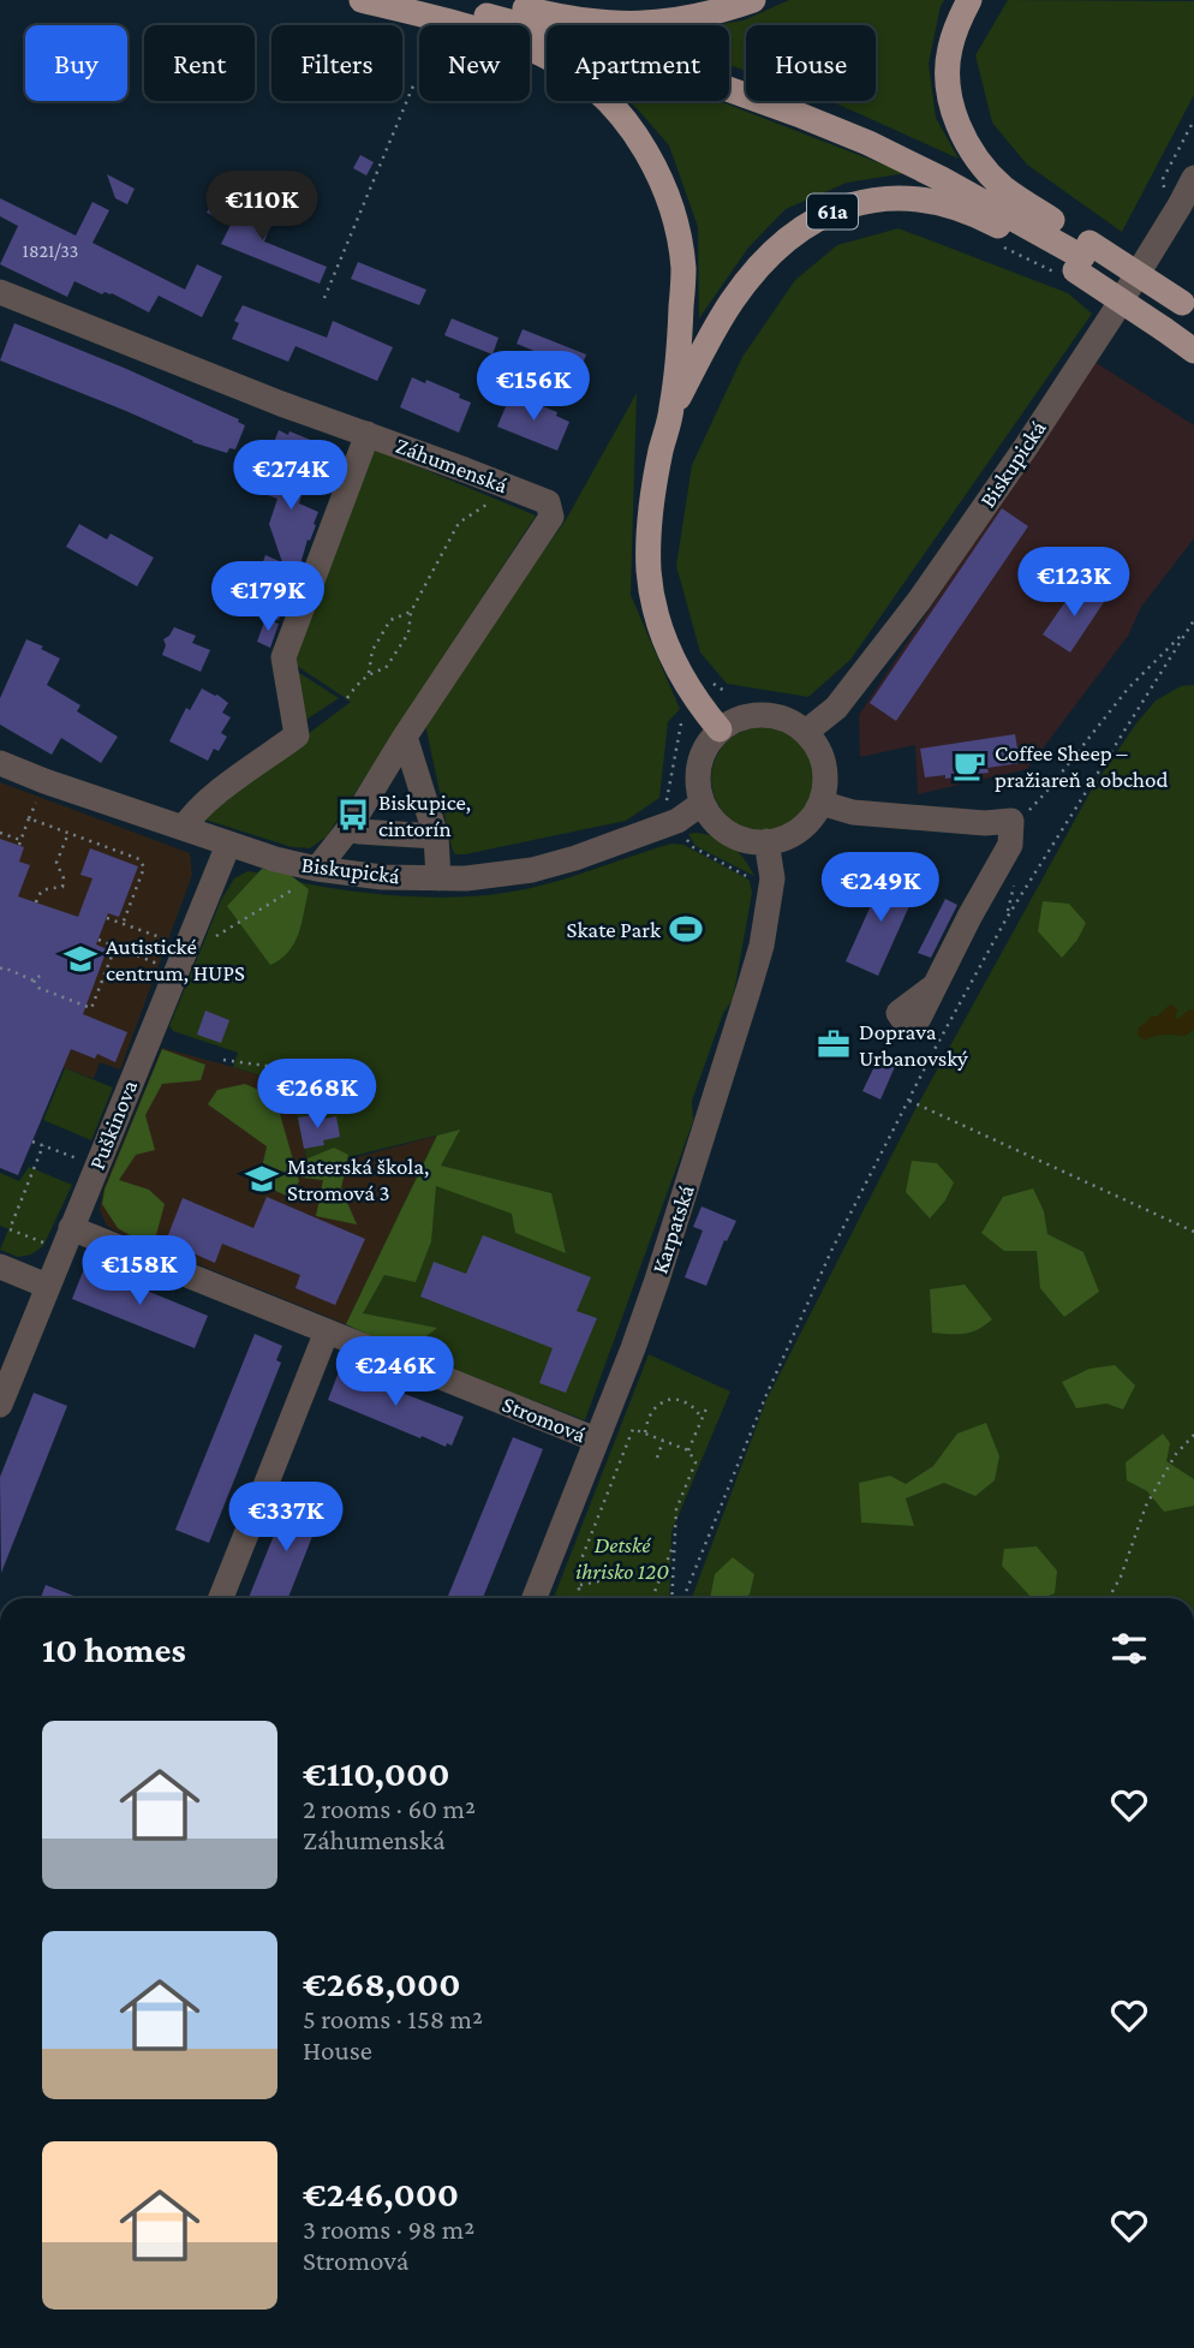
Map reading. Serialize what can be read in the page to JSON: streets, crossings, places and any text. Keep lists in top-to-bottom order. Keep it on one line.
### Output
{"streets":{"main road":["61a"],"street":["Biskupická","Záhumenská","Puškinova","Karpatská","Stromová"]},"crossings":[["61a","Biskupická"],["61a","Karpatská"],["Biskupická","Záhumenská"],["Biskupická","Puškinova"],["Biskupická","Karpatská"],["Puškinova","Stromová"],["Karpatská","Stromová"]],"parks":["Detské ihrisko 120"],"places":{"cafe":["Coffee Sheep – pražiareň a obchod"],"bus stop":["Biskupice, cintorín"],"sports":["Skate Park"],"school or university":["Autistické centrum, HUPS","Materská škola, Stromová 3"],"office":["Doprava Urbanovský"]},"house_numbers":["1821/33"],"page":{"chip":["Buy","Rent","Filters","New","Apartment","House"],"price":["€110K","€156K","€274K","€123K","€179K","€249K","€268K","€158K","€246K","€337K"],"heading":"10 homes","list":[{"name":"€110,000","note":"2 rooms · 60 m² · Záhumenská"},{"name":"€268,000","note":"5 rooms · 158 m² · House"},{"name":"€246,000","note":"3 rooms · 98 m² · Stromová"}]}}
